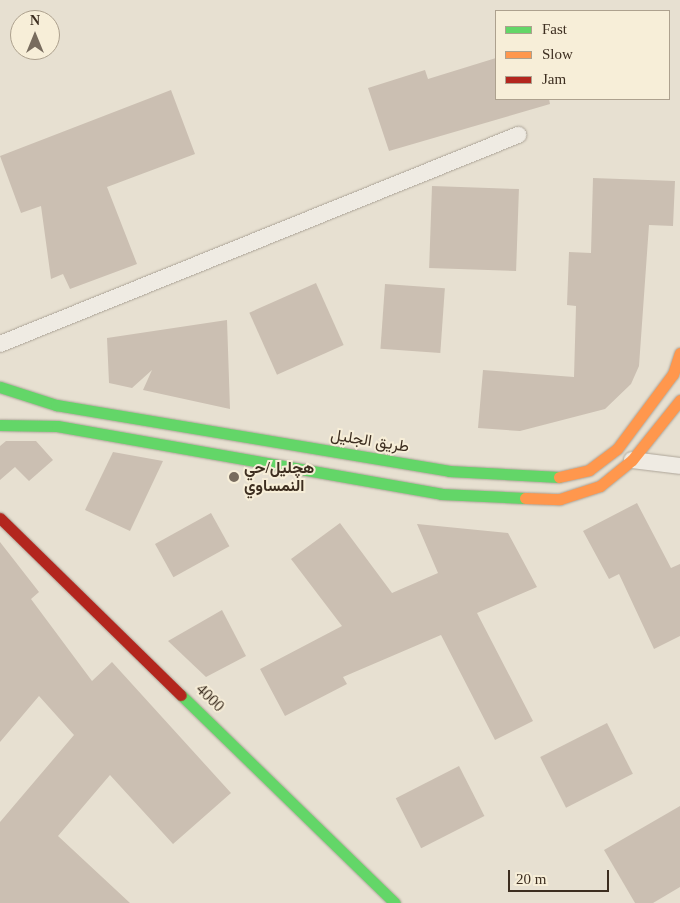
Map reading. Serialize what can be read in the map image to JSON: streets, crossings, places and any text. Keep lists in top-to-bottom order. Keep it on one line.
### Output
{"streets":{"street":["طريق الجليل","4000"]},"places":["هچليل/حي النمساوي"],"legend":["Fast","Slow","Jam"],"scale_bar":"20 m","north":"top"}
